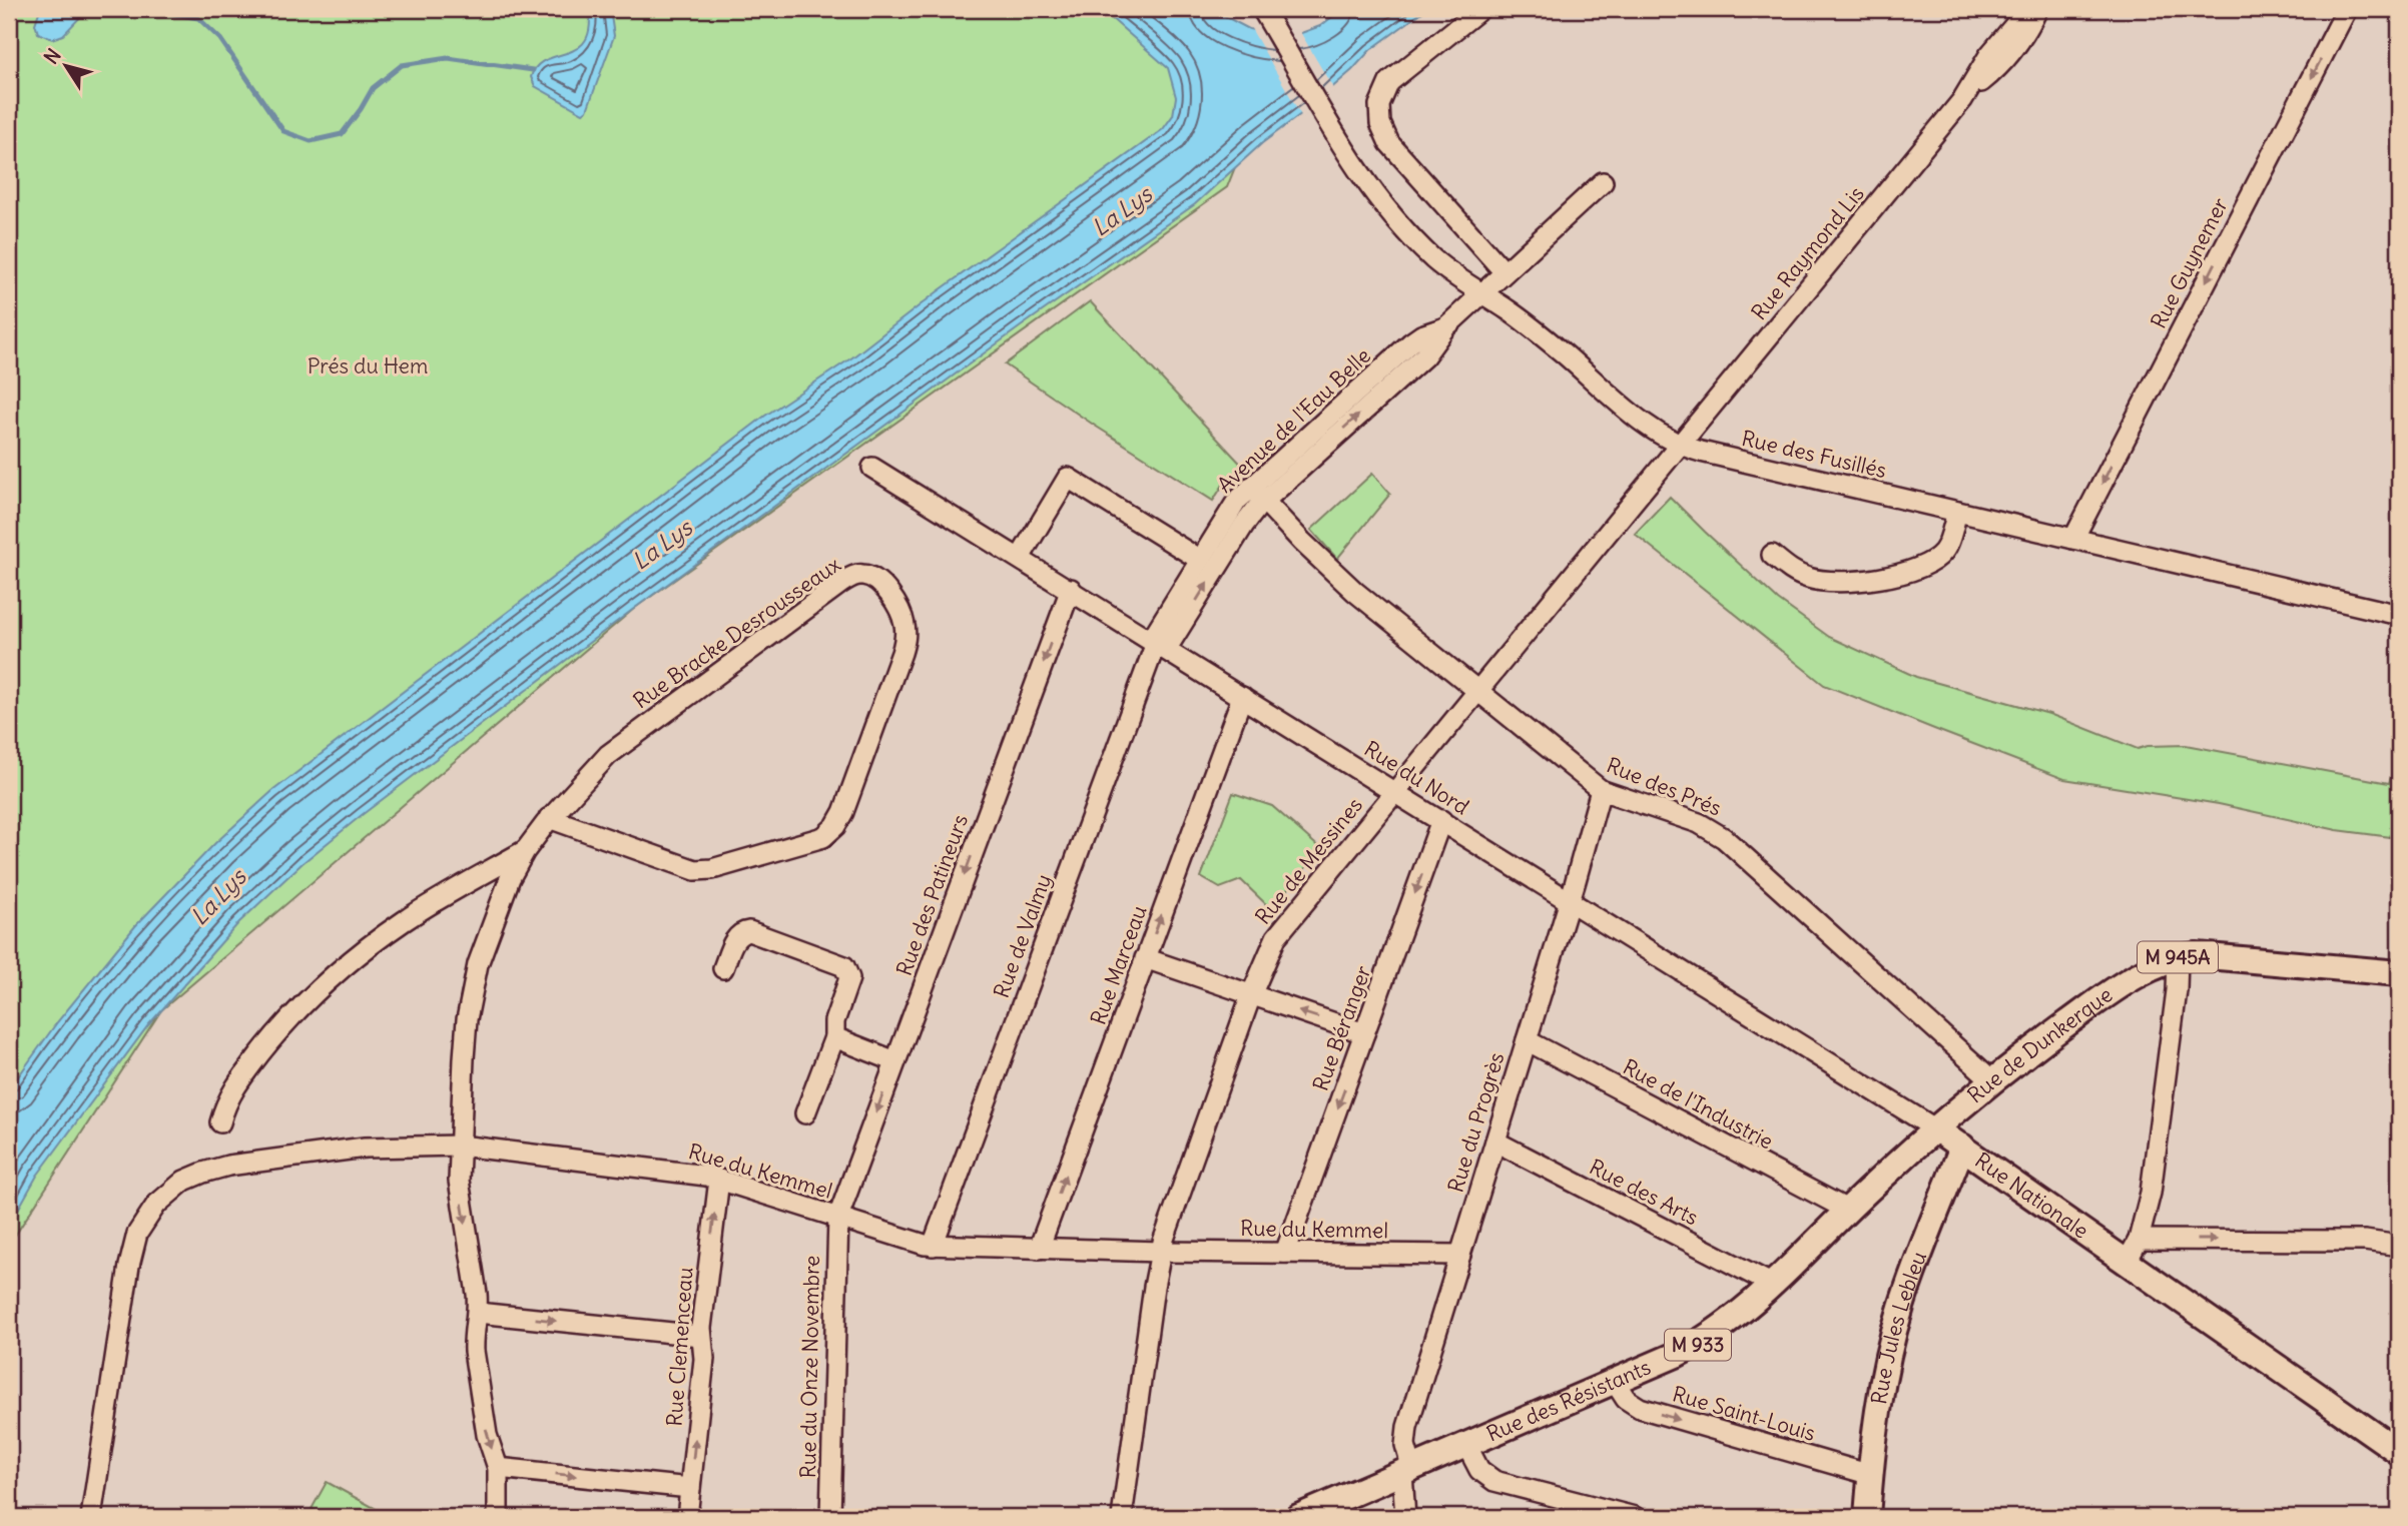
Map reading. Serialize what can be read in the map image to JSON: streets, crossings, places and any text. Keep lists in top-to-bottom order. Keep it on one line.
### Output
{"streets":{"main road":["M 945A","Rue de Dunkerque","Rue Nationale","Rue Jules Lebleu","M 933","Rue des Résistants"],"street":["Rue Raymond Lis","Rue Guynemer","Avenue de l'Eau Belle","Rue des Fusillés","Rue Bracke Desrousseaux","Rue du Nord","Rue des Prés","Rue de Messines","Rue des Patineurs","Rue de Valmy","Rue Marceau","Rue Béranger","Rue de l'Industrie","Rue du Progrès","Rue du Kemmel","Rue des Arts","Rue Clemenceau","Rue du Onze Novembre","Rue Saint-Louis"]},"crossings":[["Rue Raymond Lis","Rue des Fusillés"],["Rue Raymond Lis","Rue de Messines"],["Rue Guynemer","Rue des Fusillés"],["Avenue de l'Eau Belle","Rue des Fusillés"],["Avenue de l'Eau Belle","Rue du Nord"],["Avenue de l'Eau Belle","Rue des Prés"],["Avenue de l'Eau Belle","Rue de Valmy"],["Rue des Fusillés","Rue de Messines"],["Rue Bracke Desrousseaux","Rue du Kemmel"],["Rue du Nord","Rue de Messines"],["Rue du Nord","Rue des Patineurs"],["Rue du Nord","Rue de Valmy"],["Rue du Nord","Rue Marceau"],["Rue du Nord","Rue Béranger"],["Rue du Nord","Rue de Dunkerque"],["Rue du Nord","Rue du Progrès"],["Rue du Nord","Rue Nationale"],["Rue du Nord","Rue des Résistants"],["Rue des Prés","Rue de Messines"],["Rue des Prés","Rue de Dunkerque"],["Rue des Prés","Rue du Progrès"],["Rue de Messines","Rue du Kemmel"],["Rue des Patineurs","Rue du Kemmel"],["Rue des Patineurs","Rue du Onze Novembre"],["Rue de Valmy","Rue du Kemmel"],["Rue Marceau","Rue du Kemmel"],["Rue Béranger","Rue du Kemmel"],["Rue de Dunkerque","Rue Nationale"],["Rue de Dunkerque","Rue des Résistants"],["Rue de l'Industrie","Rue du Progrès"],["Rue de l'Industrie","Rue des Résistants"],["Rue du Progrès","Rue du Kemmel"],["Rue du Progrès","Rue des Arts"],["Rue du Progrès","Rue des Résistants"],["Rue du Kemmel","Rue Clemenceau"],["Rue du Kemmel","Rue du Onze Novembre"],["Rue des Arts","Rue des Résistants"],["Rue Nationale","Rue Jules Lebleu"],["Rue Nationale","Rue des Résistants"],["Rue Jules Lebleu","Rue Saint-Louis"],["Rue des Résistants","Rue Saint-Louis"]],"one_way":["Rue Guynemer","Rue des Patineurs","Rue Marceau","Rue Béranger","Rue Clemenceau"],"water":["La Lys"],"parks":["Prés du Hem"],"north":"top left"}
